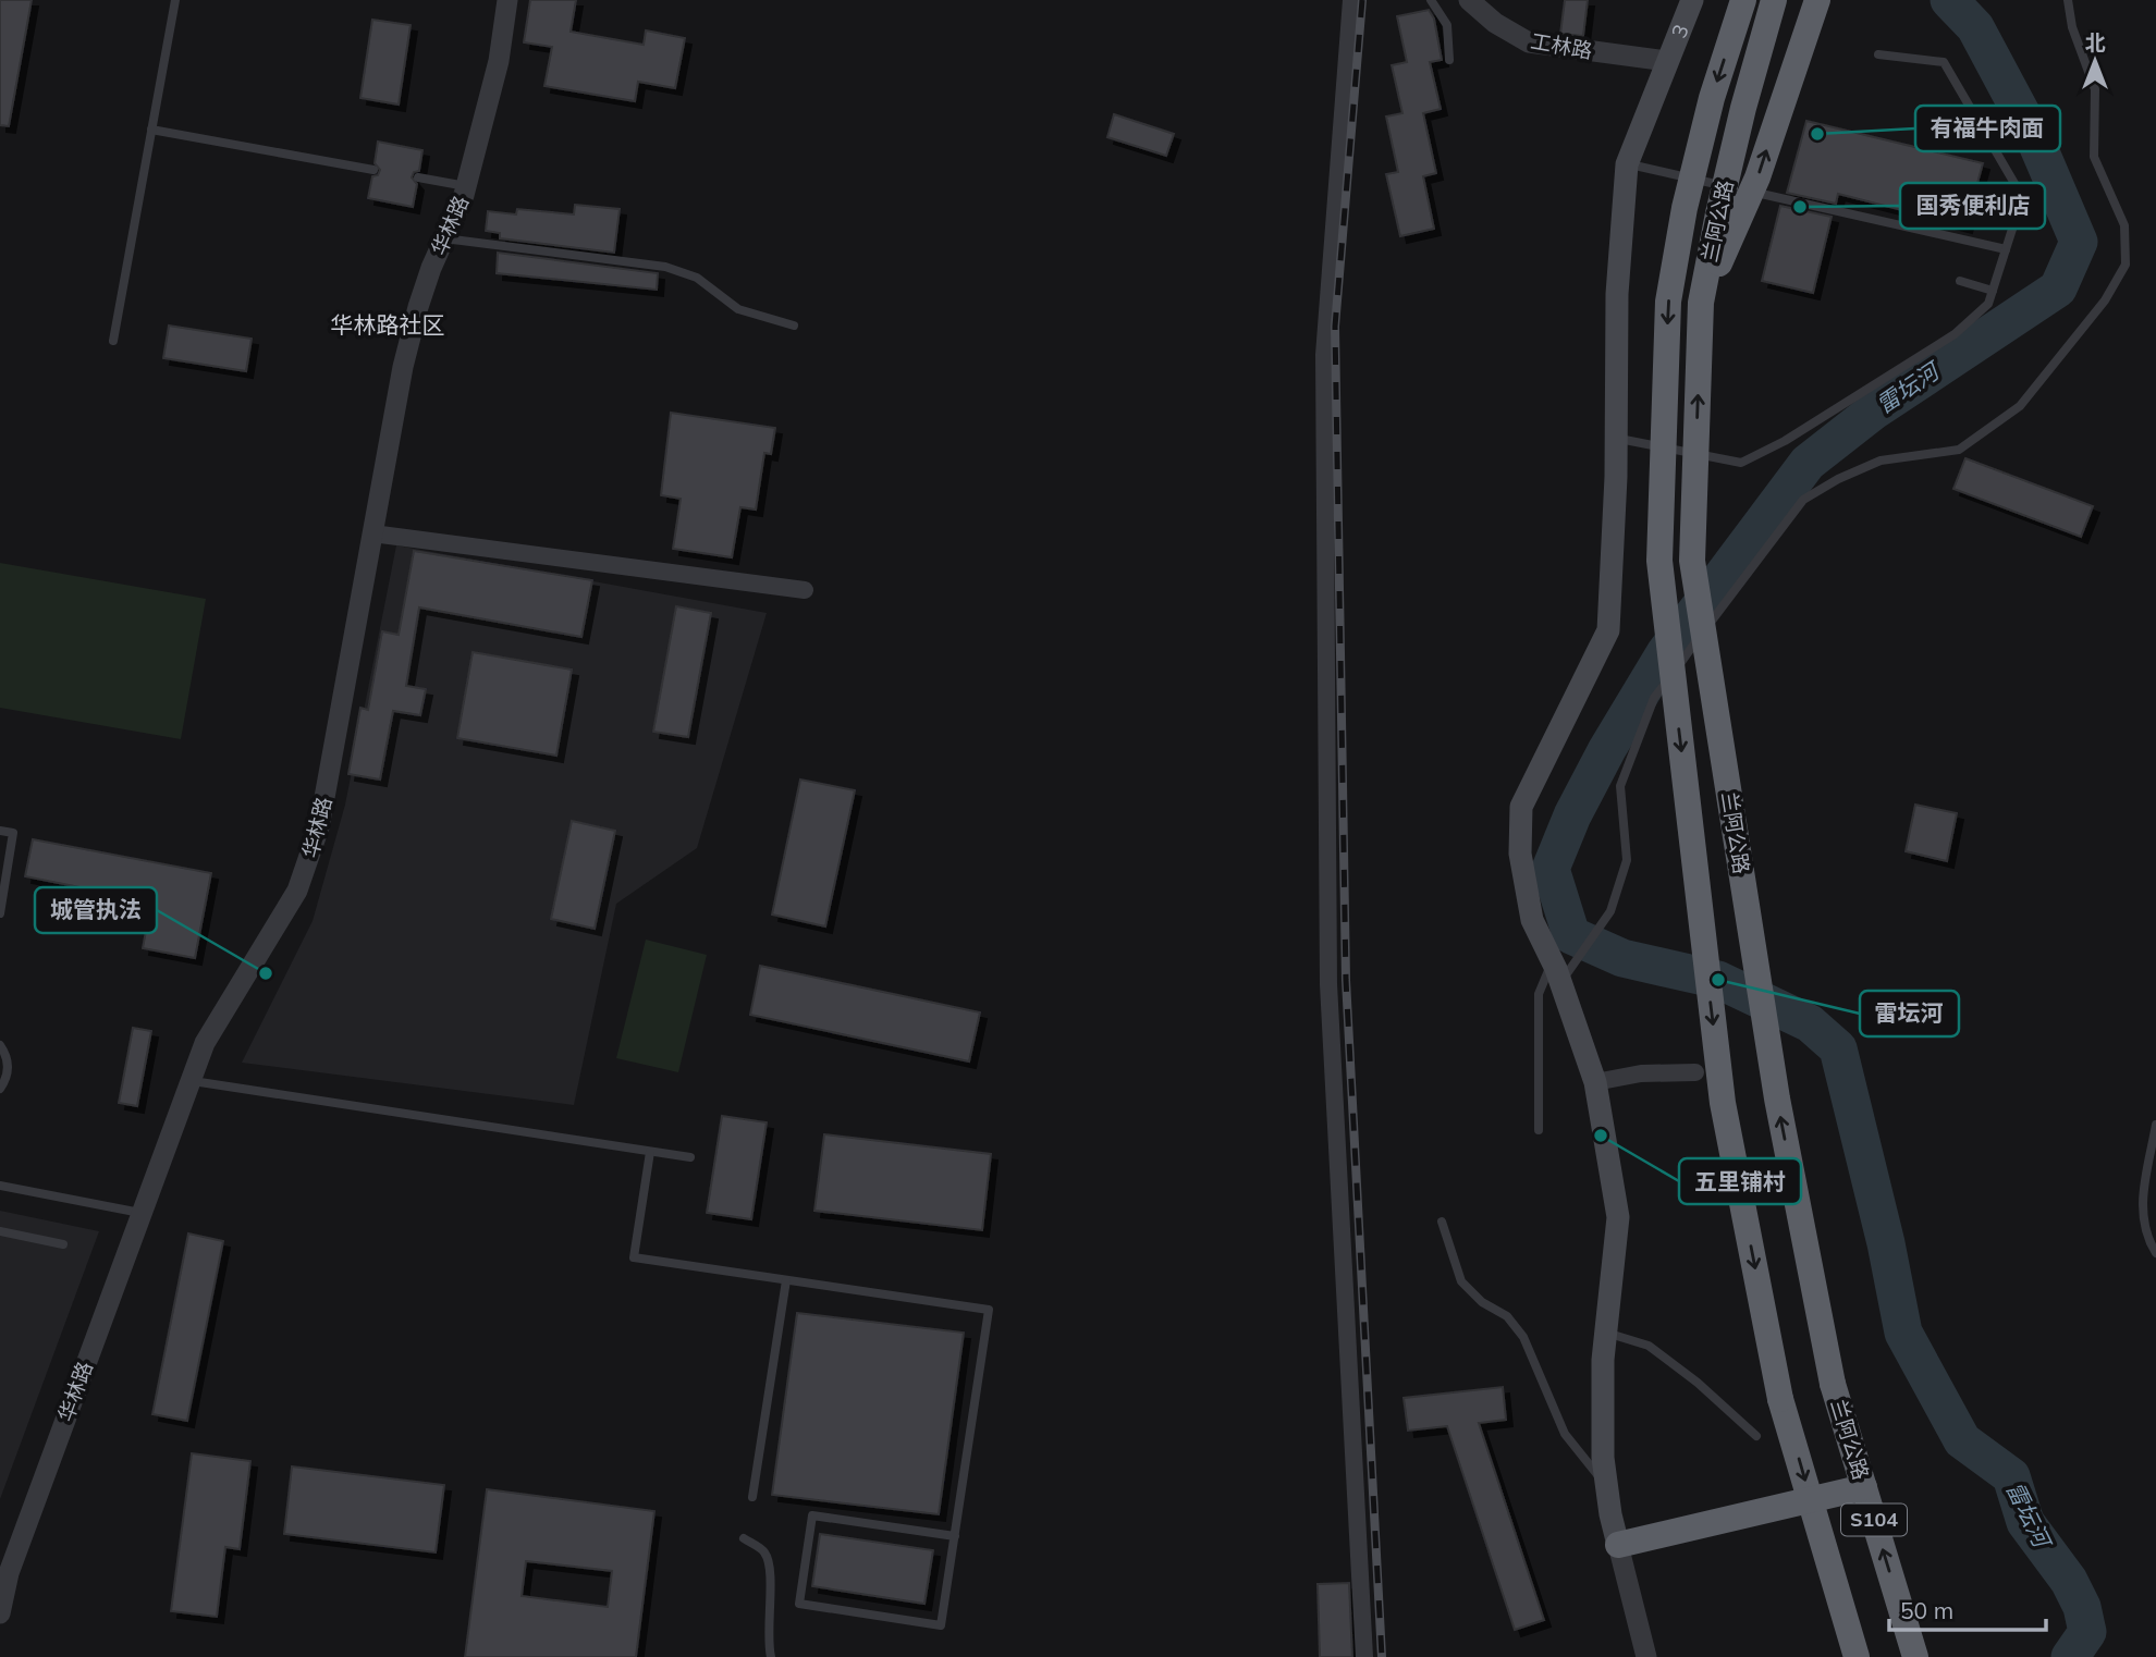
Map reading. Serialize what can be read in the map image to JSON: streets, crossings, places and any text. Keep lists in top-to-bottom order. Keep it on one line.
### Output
{"streets":{"highway":["兰阿公路","S104"],"main road":["3"],"street":["工林路","华林路"]},"crossings":[["3","工林路"]],"districts":["华林路社区"],"water":["雷坛河"],"places":["有福牛肉面","国秀便利店","城管执法","雷坛河","五里铺村"],"scale_bar":"50 m","north":"top"}
